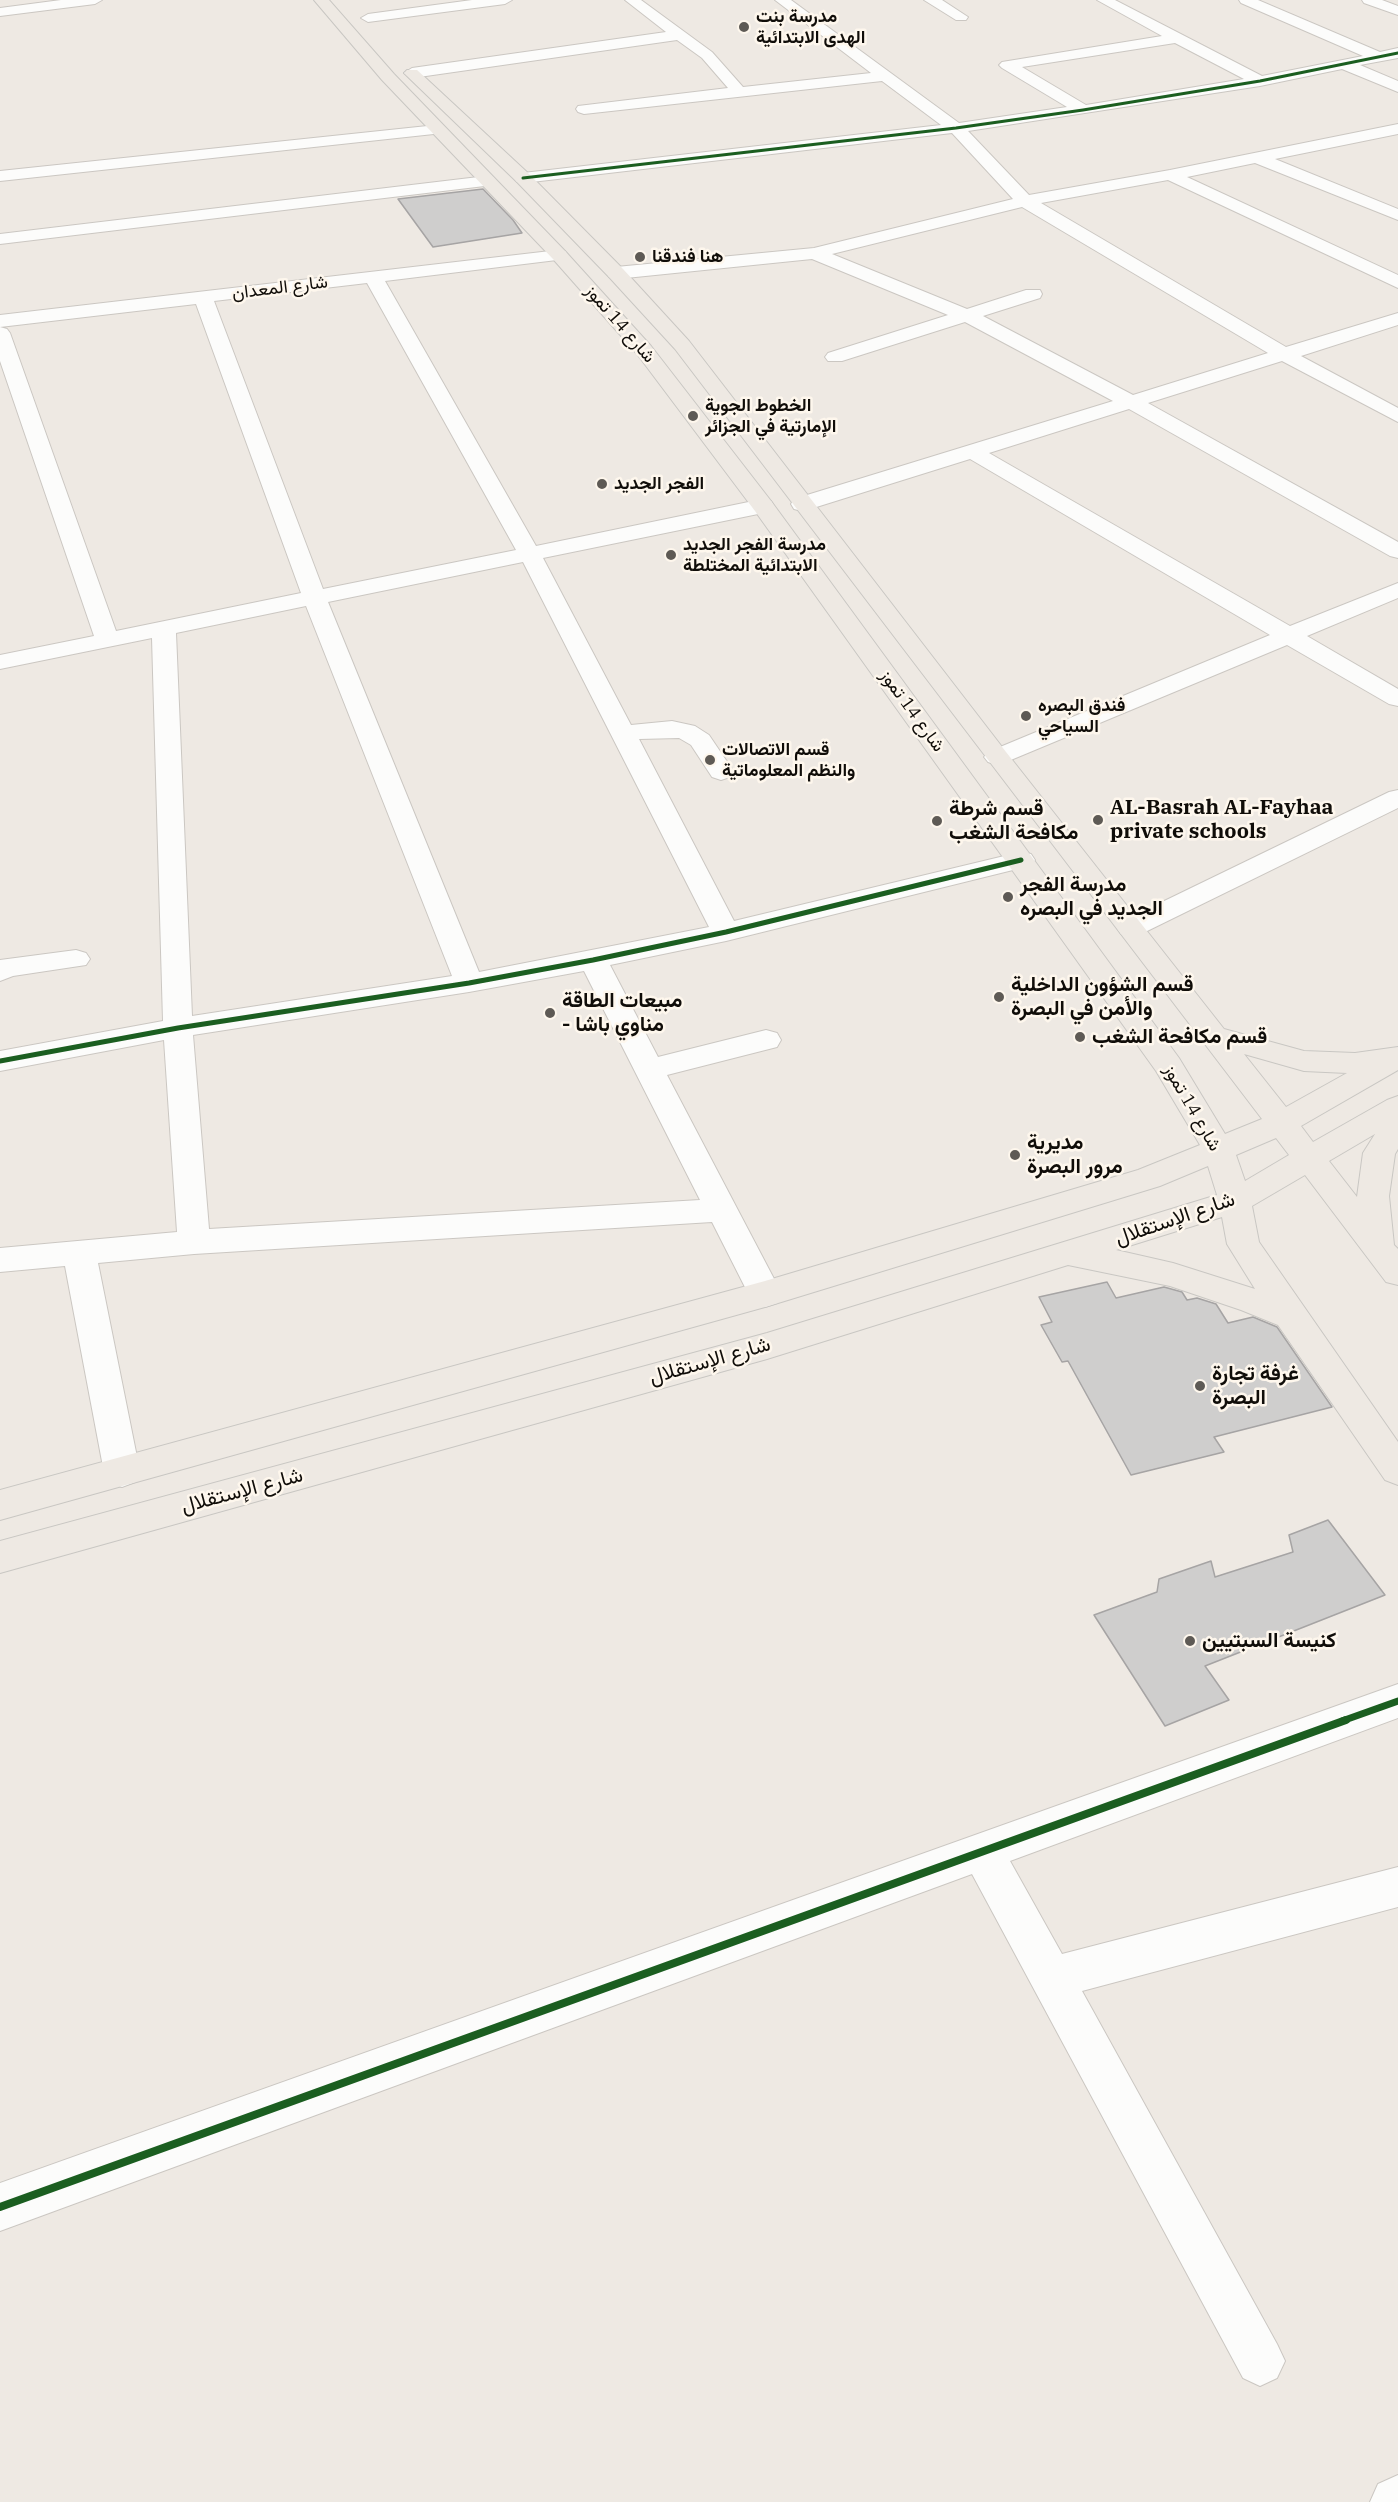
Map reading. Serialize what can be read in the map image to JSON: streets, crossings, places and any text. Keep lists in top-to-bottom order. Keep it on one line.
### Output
{"streets":{"main road":["شارع 14 تموز","شارع الإستقلال"],"street":["شارع المعدان"]},"crossings":[["شارع المعدان","شارع 14 تموز"],["شارع 14 تموز","شارع الإستقلال"]],"places":["مدرسة بنت الهدى اﻻبتدائية","هنا فندقنا","الخطوط الجوية الإمارتية في الجزائر","الفجر الجديد","مدرسة الفجر الجديد الابتدائية المختلطة","فندق البصره السياحي","قسم الاتصالات والنظم المعلوماتية","AL-Basrah AL-Fayhaa private schools","قسم شرطة مكافحة الشغب","مدرسة الفجر الجديد في البصره","قسم الشؤون الداخلية والأمن في البصرة","مبيعات الطاقة - مناوي باشا","قسم مكافحة الشغب","مديرية مرور البصرة","غرفة تجارة البصرة","كنيسة السبتيين"]}
